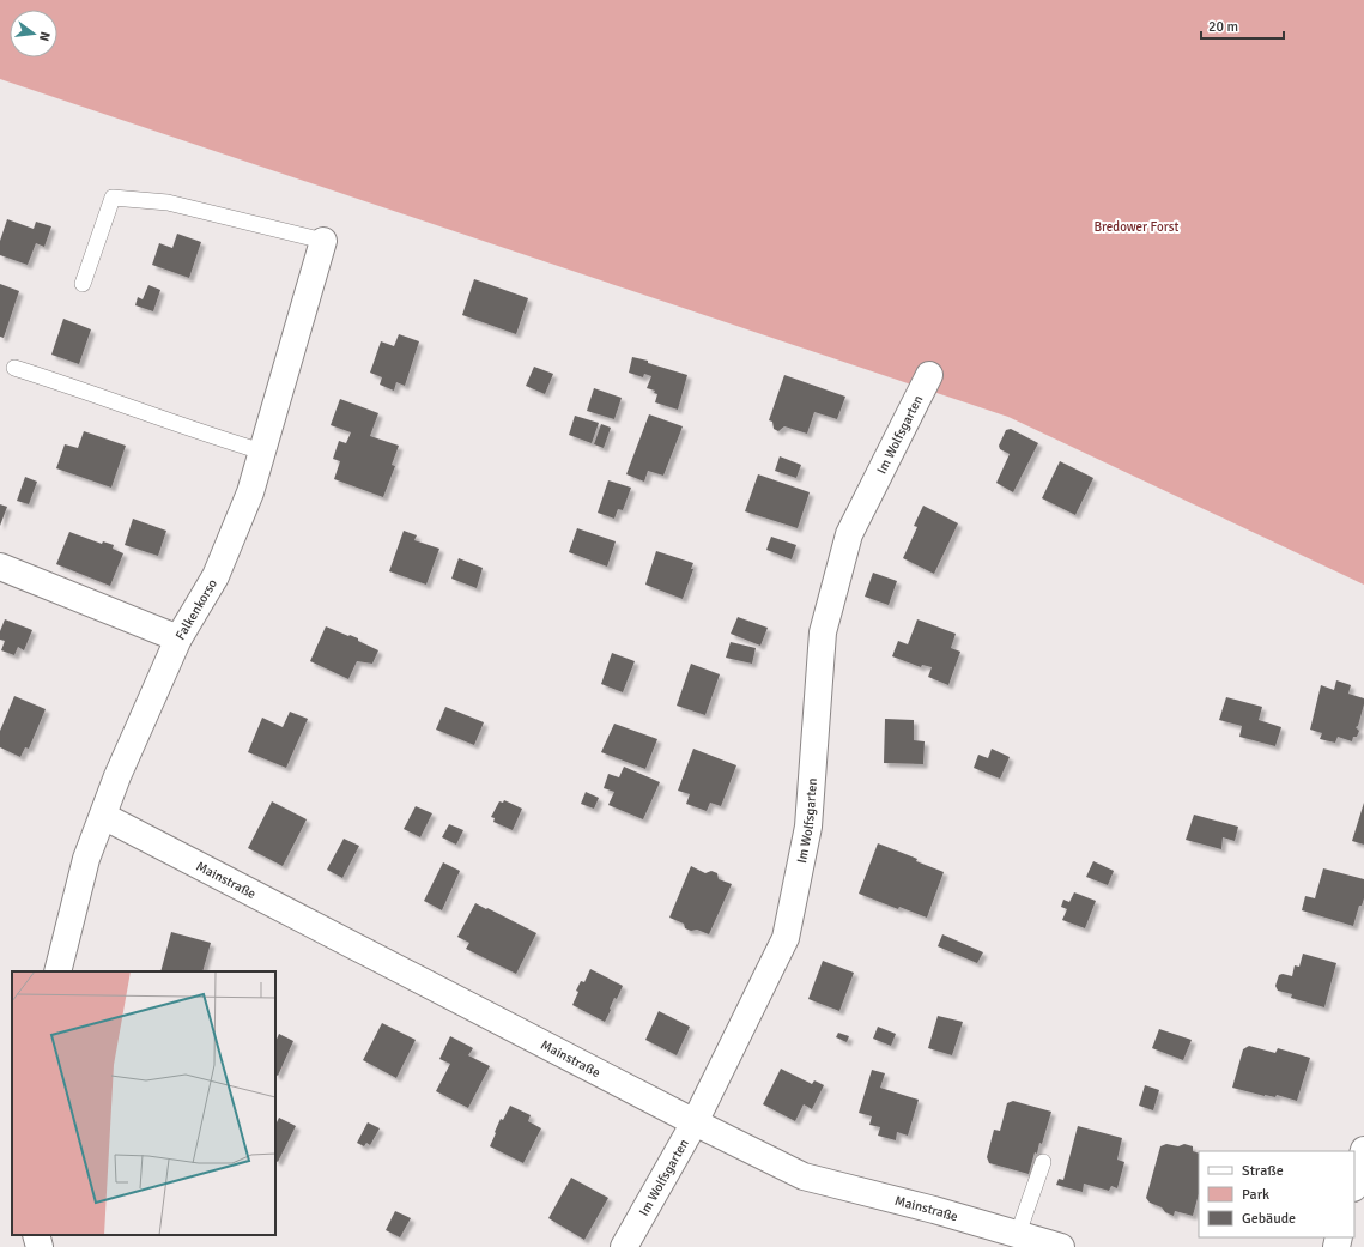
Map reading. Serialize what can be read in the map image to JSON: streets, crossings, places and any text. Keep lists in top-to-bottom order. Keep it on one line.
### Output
{"streets":{"street":["Im Wolfsgarten","Falkenkorso","Mainstraße"]},"crossings":[["Im Wolfsgarten","Mainstraße"],["Falkenkorso","Mainstraße"]],"parks":["Bredower Forst"],"legend":["Straße","Park","Gebäude"],"scale_bar":"20 m","north":"right"}
